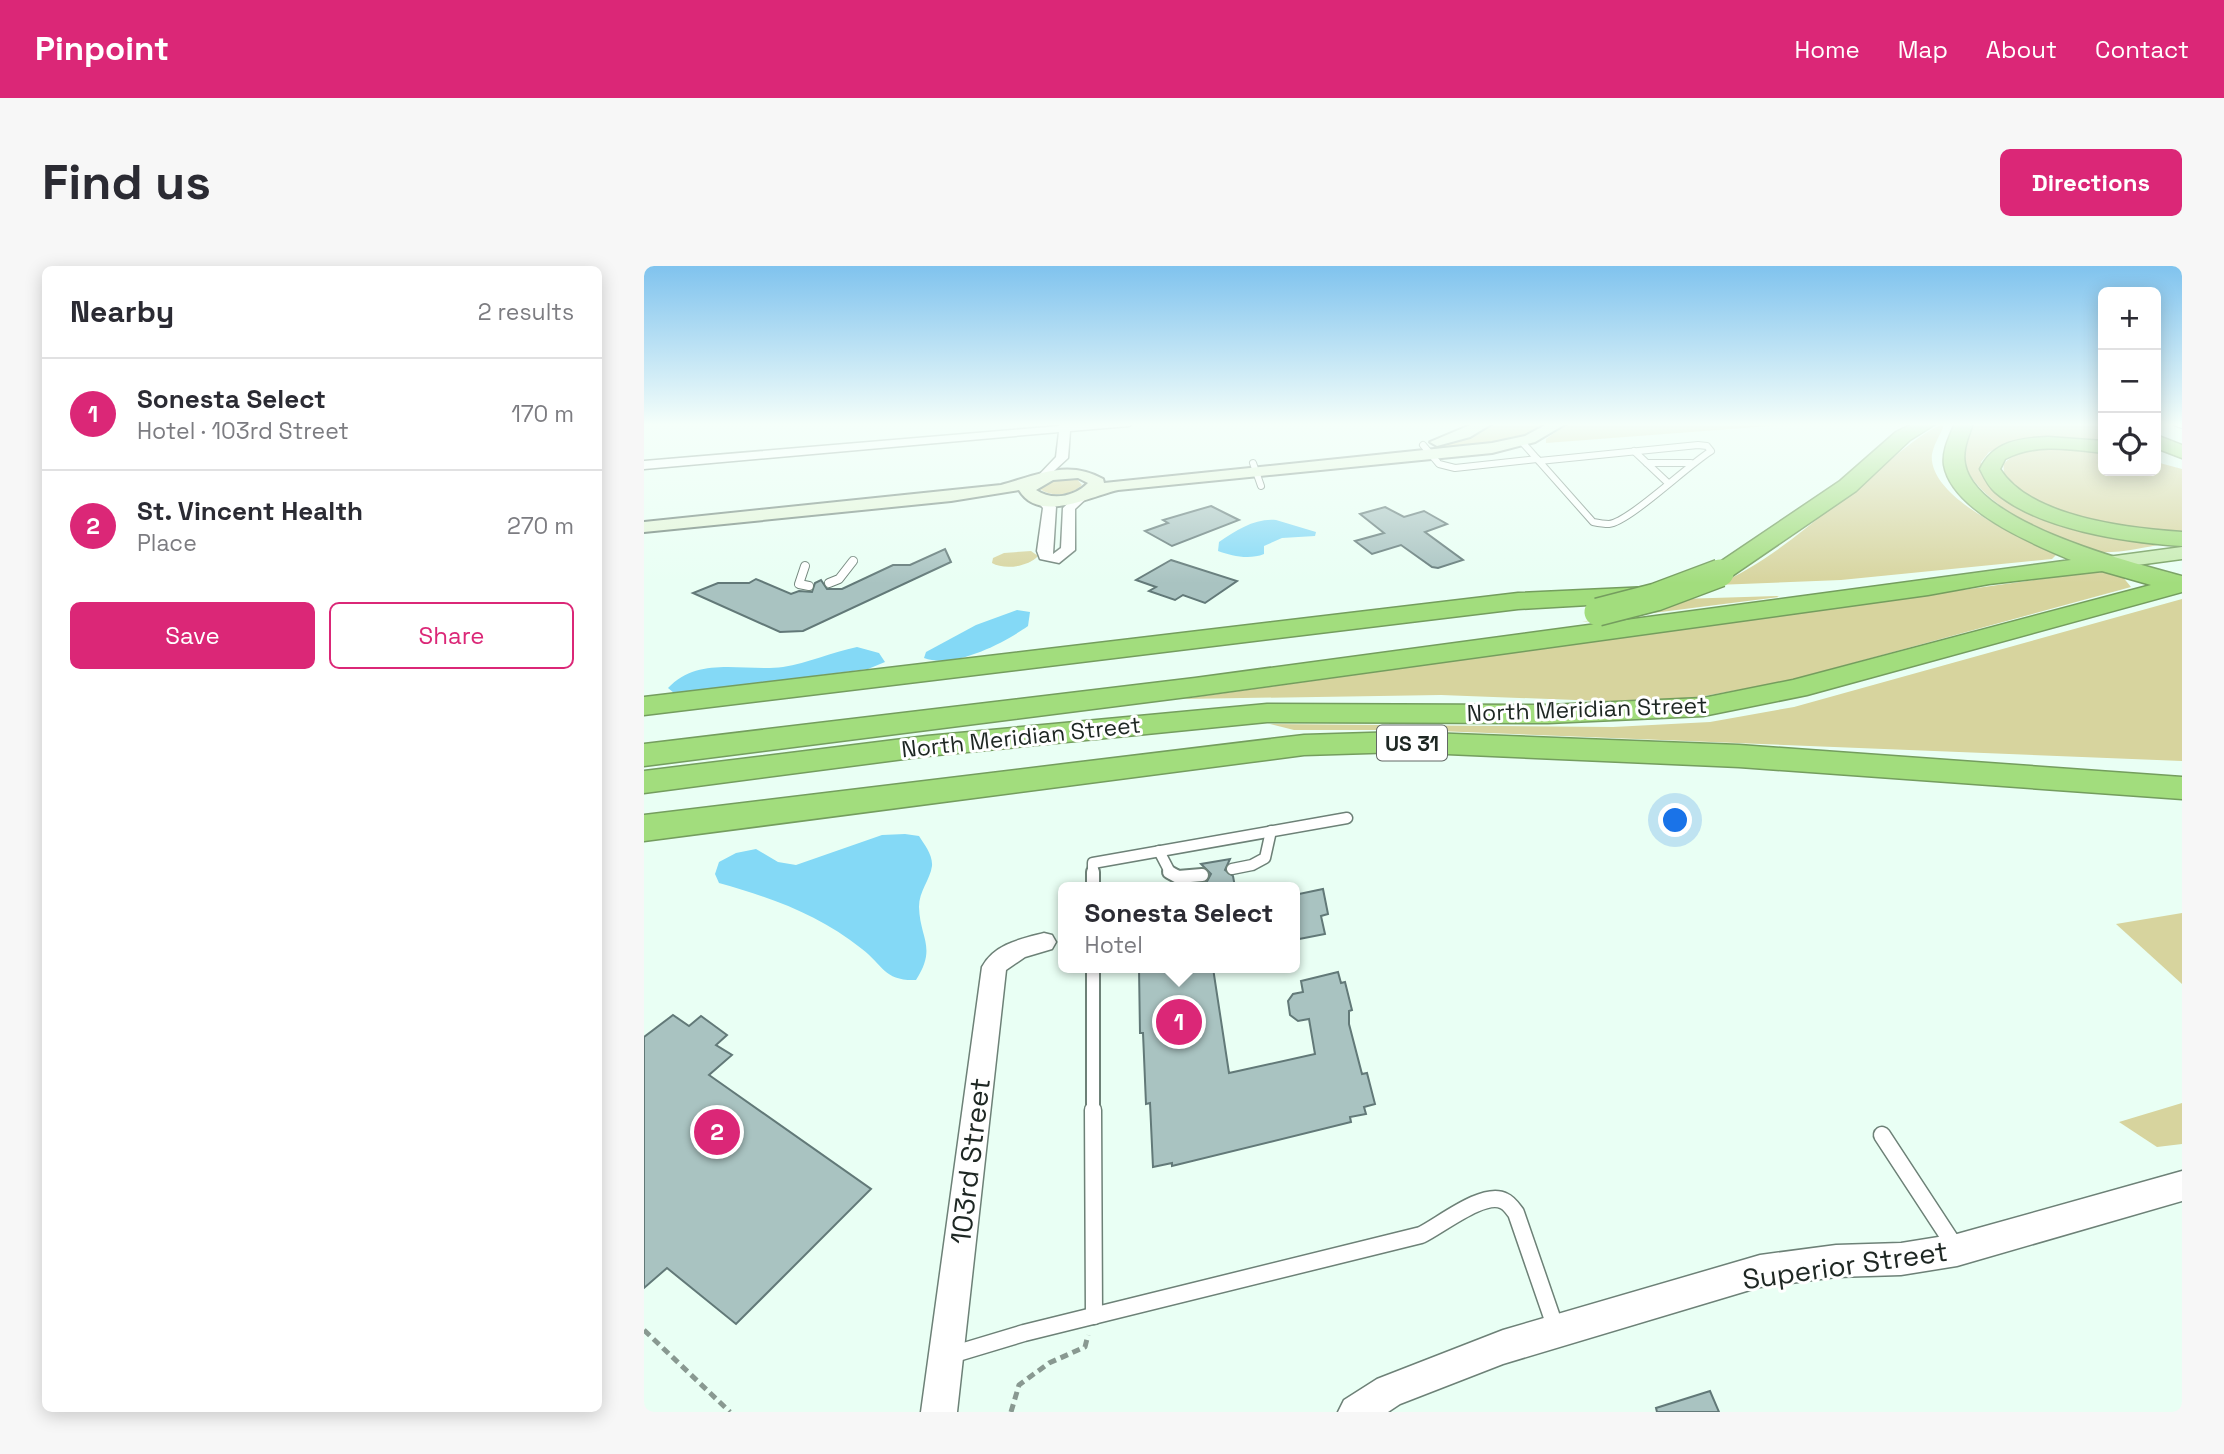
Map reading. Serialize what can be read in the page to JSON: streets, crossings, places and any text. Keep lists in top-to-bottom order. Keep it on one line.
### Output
{"streets":{"highway":["North Meridian Street","US 31"],"street":["103rd Street","Superior Street"]},"page":{"header":"Pinpoint","nav":["Home","Map","About","Contact"],"buttons":["Directions",["Save","Share"]],"title":"Find us","heading":["Nearby","2 results"],"map_buttons":["+","−"],"list":[{"mark":"1","name":"Sonesta Select","note":"Hotel · 103rd Street","value":"170 m"},{"mark":"2","name":"St. Vincent Health","note":"Place","value":"270 m"}],"popup":["Sonesta Select","Hotel"],"pins":["1","2"]}}
